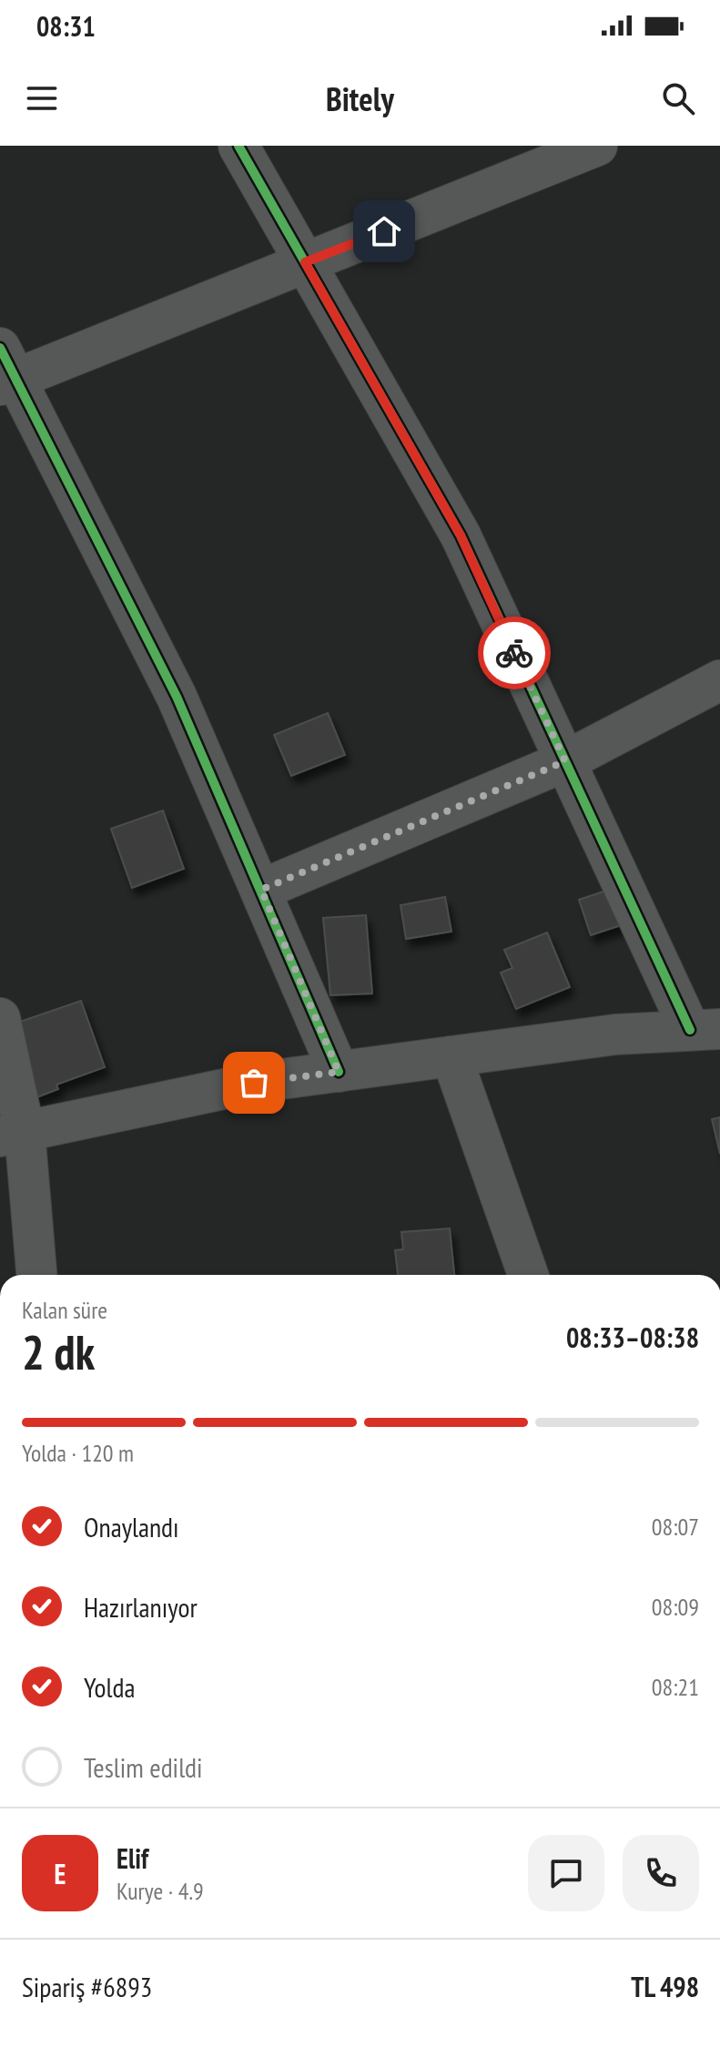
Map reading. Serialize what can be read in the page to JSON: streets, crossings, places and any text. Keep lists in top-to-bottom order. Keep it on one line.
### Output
{"page":{"status":"08:31","header":"Bitely","heading":["2 dk","Kalan süre","08:33–08:38"],"panel":["Elif","Kurye · 4.9","Sipariş #6893","TL 498"],"bar":"Yolda · 120 m","list":[["Onaylandı","08:07"],["Hazırlanıyor","08:09"],["Yolda","08:21"],"Teslim edildi"],"round":"E"}}
